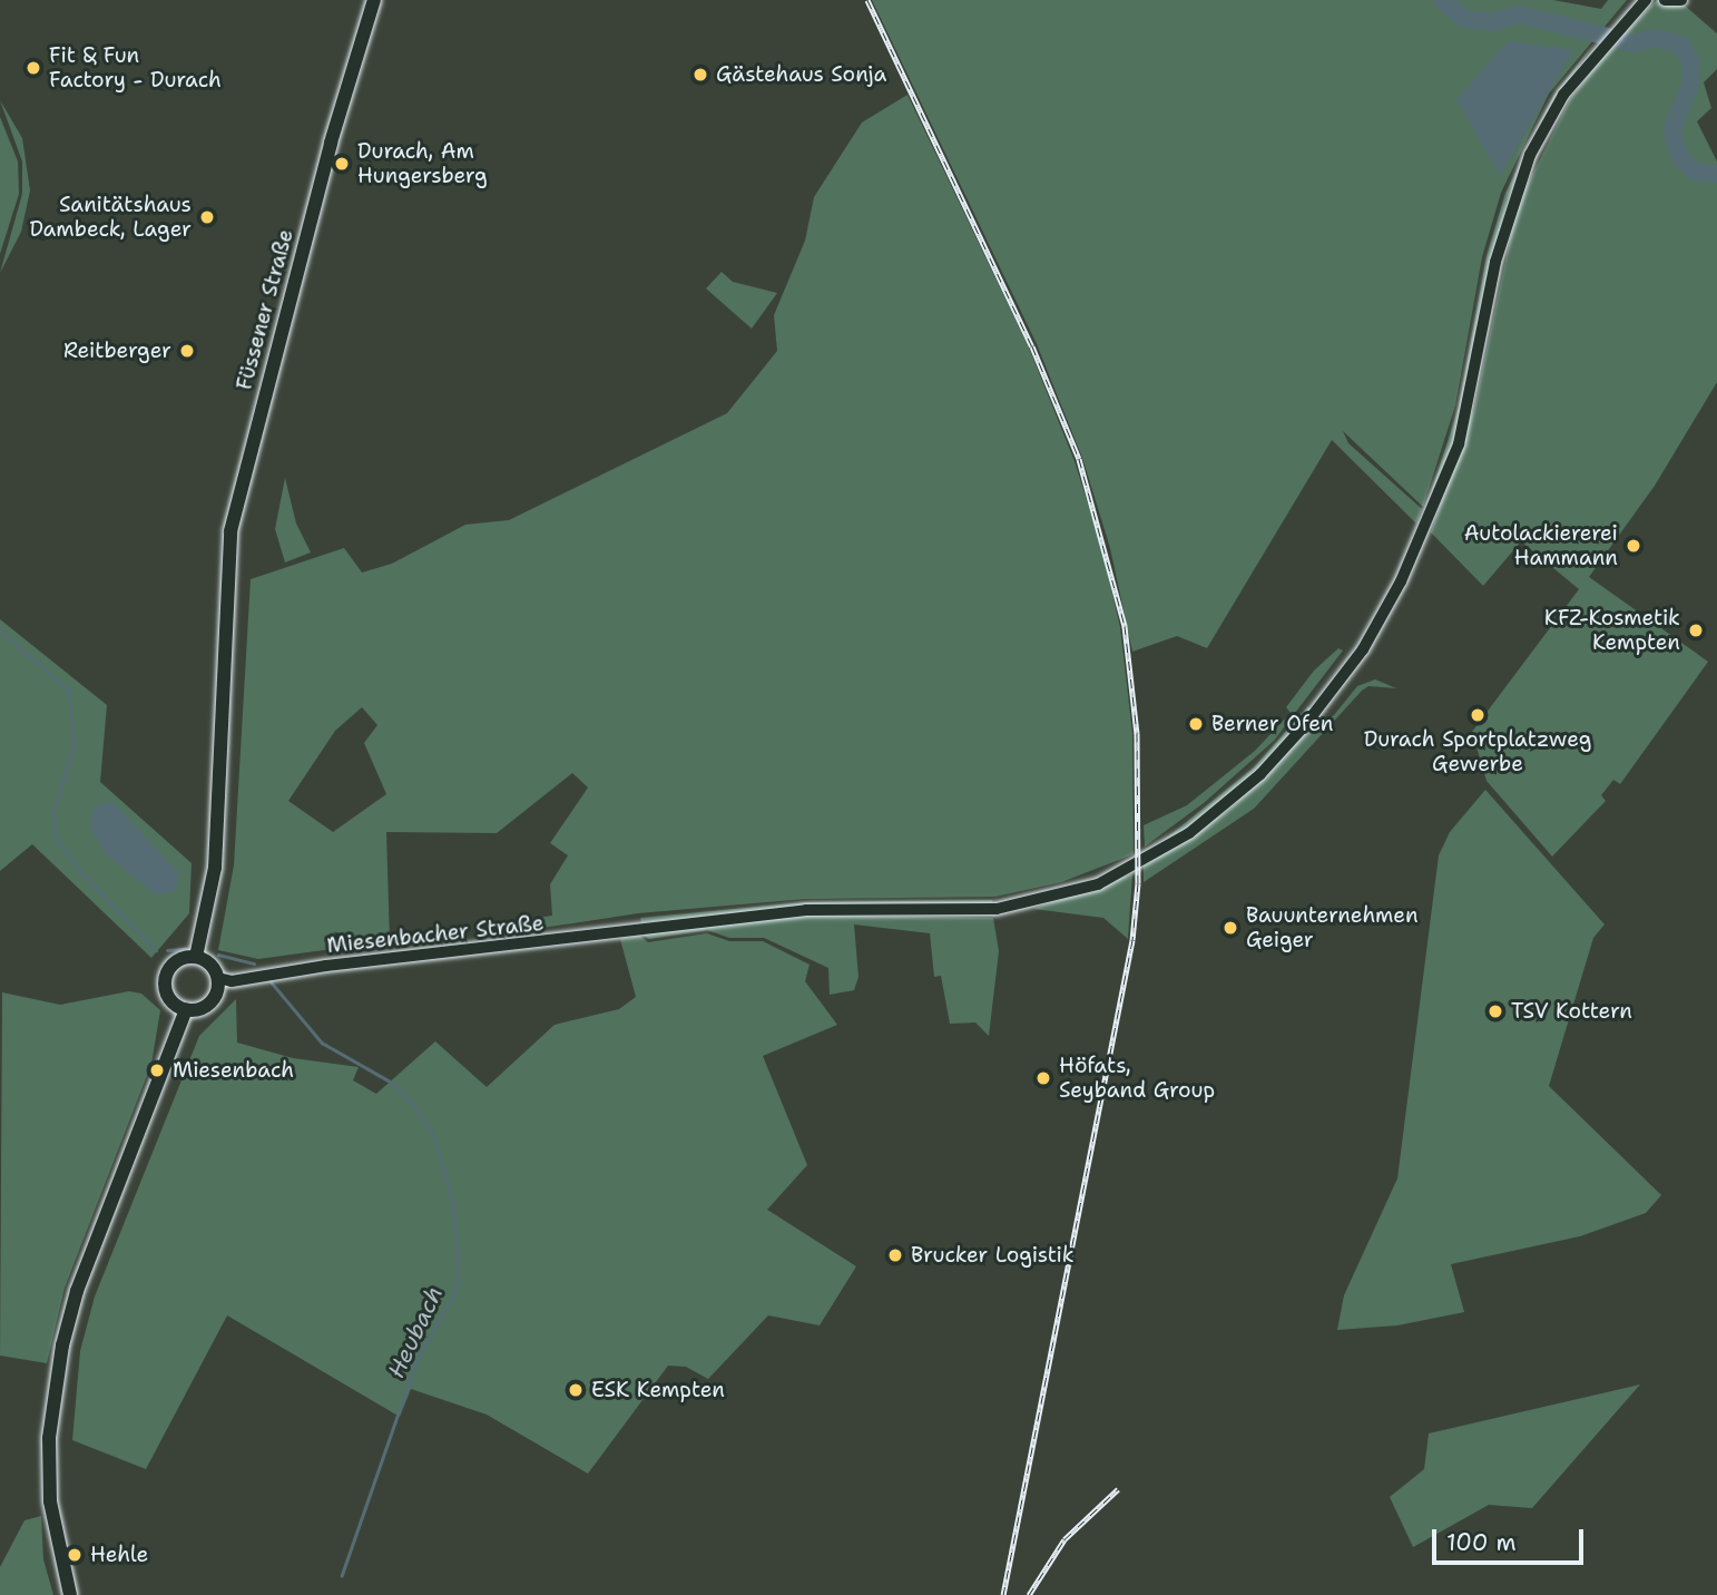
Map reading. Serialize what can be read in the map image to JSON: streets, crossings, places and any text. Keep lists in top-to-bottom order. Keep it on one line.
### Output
{"streets":{"main road":["Füssener Straße"],"street":["Miesenbacher Straße"]},"crossings":[["Füssener Straße","Miesenbacher Straße"]],"water":["Heubach"],"places":["Fit & Fun Factory - Durach","Gästehaus Sonja","Durach, Am Hungersberg","Sanitätshaus Dambeck, Lager","Reitberger","Autolackiererei Hammann","KFZ-Kosmetik Kempten","Durach Sportplatzweg Gewerbe","Berner Ofen","Bauunternehmen Geiger","TSV Kottern","Miesenbach","Höfats, Seyband Group","Brucker Logistik","ESK Kempten","Hehle"],"scale_bar":"100 m"}
